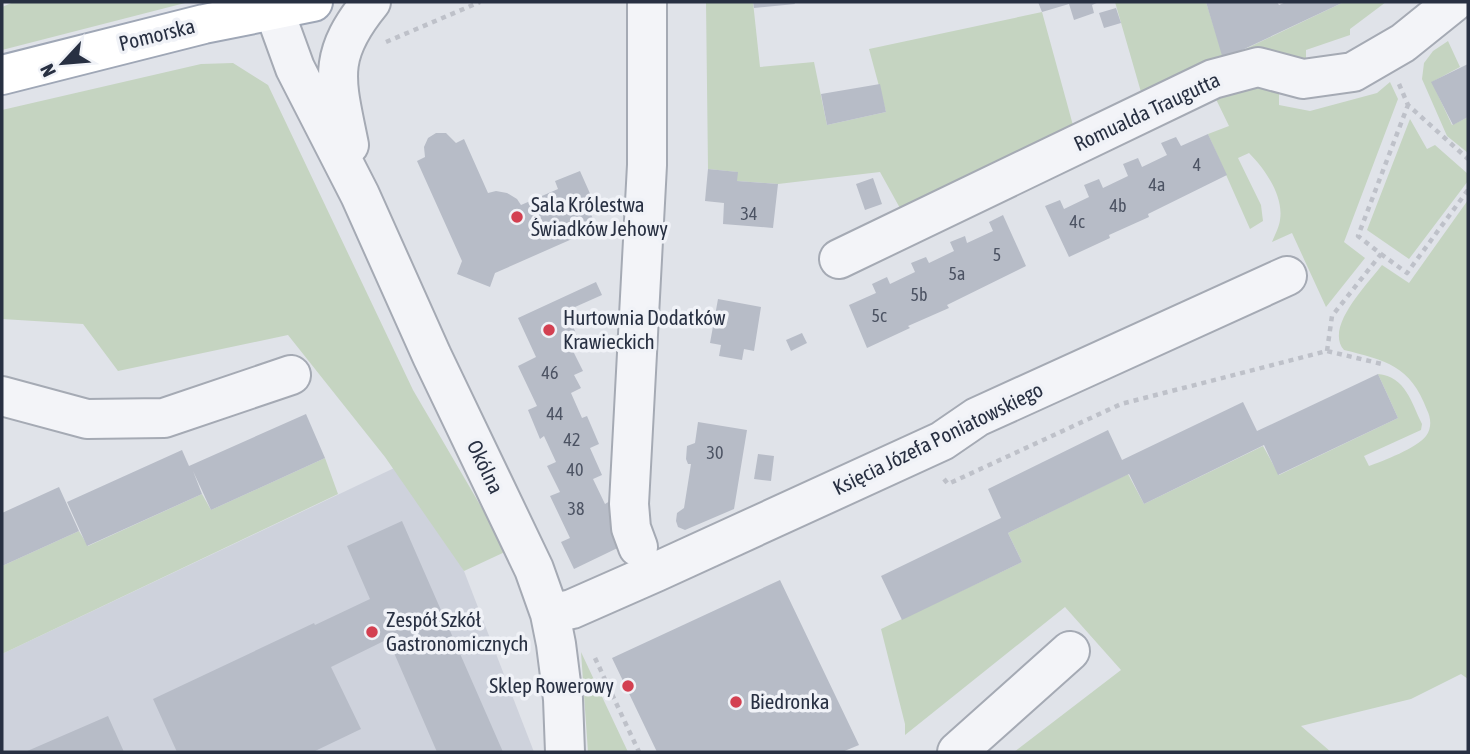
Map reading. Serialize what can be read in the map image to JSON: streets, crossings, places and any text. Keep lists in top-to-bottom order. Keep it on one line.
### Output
{"streets":{"main road":["Pomorska"],"street":["Romualda Traugutta","Księcia Józefa Poniatowskiego","Okólna"]},"crossings":[["Pomorska","Okólna"],["Księcia Józefa Poniatowskiego","Okólna"]],"places":["Sala Królestwa Świadków Jehowy","Hurtownia Dodatków Krawieckich","Zespół Szkół Gastronomicznych","Sklep Rowerowy","Biedronka"],"house_numbers":["4","4a","4b","34","4c","5","5a","5b","5c","46","44","42","30","40","38"],"north":"bottom left"}
